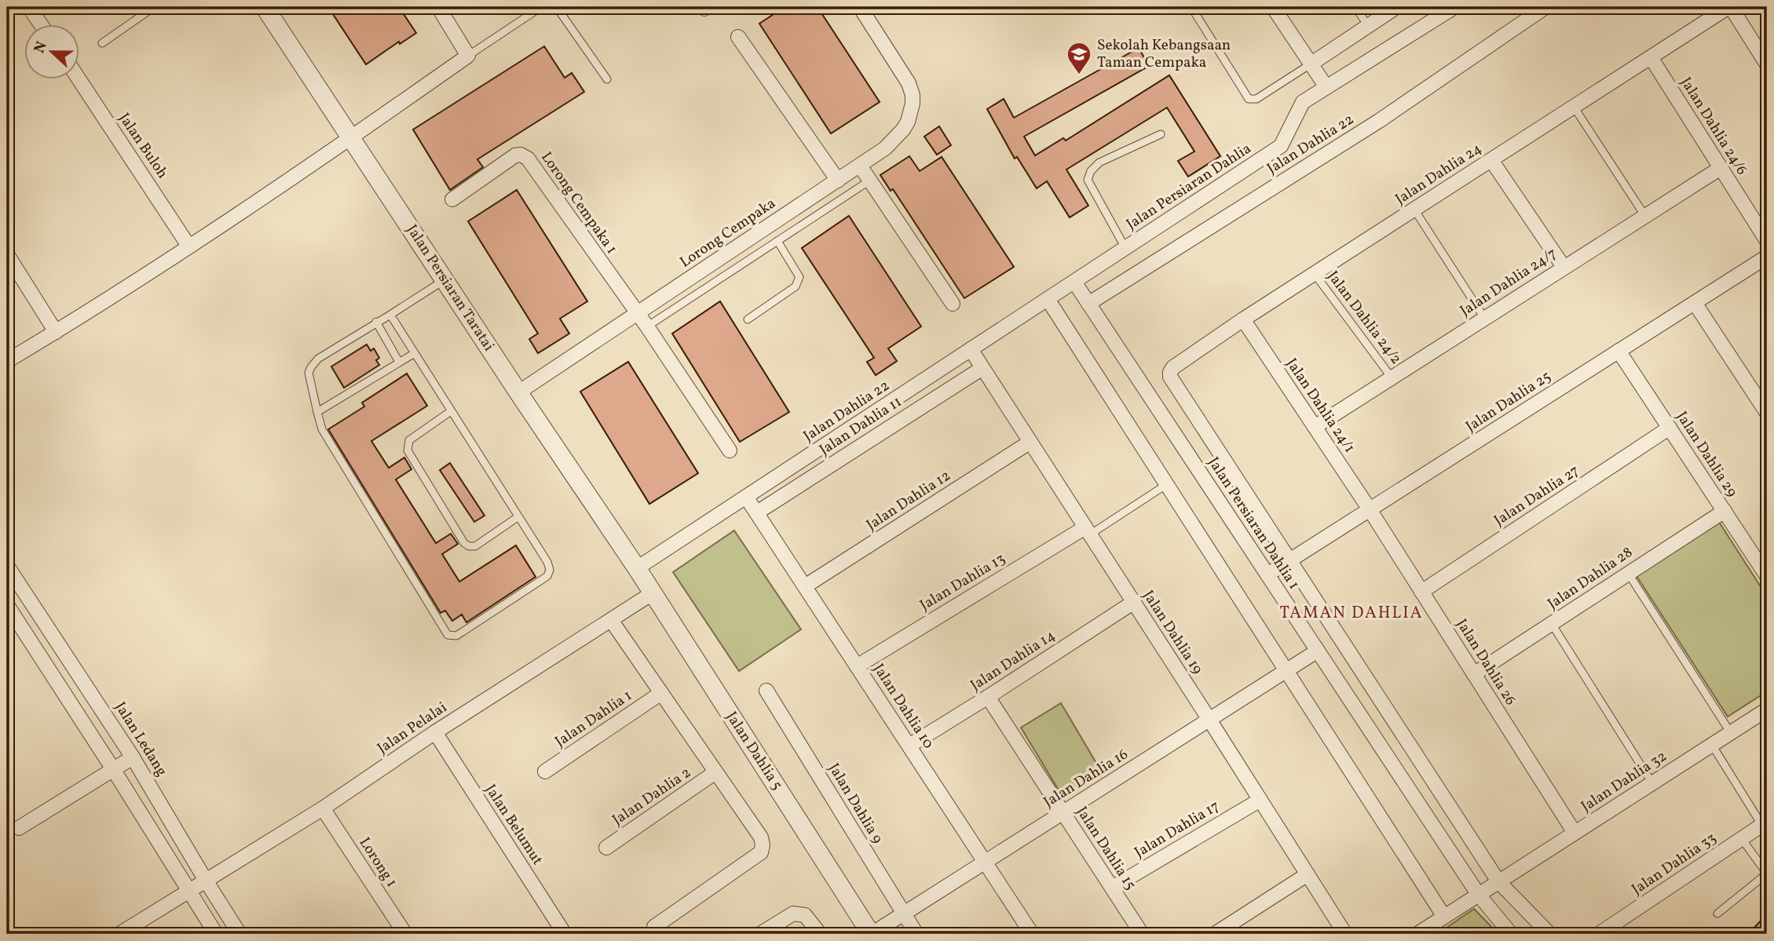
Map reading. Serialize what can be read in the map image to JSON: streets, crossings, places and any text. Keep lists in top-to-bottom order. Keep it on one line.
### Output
{"streets":{"street":["Jalan Dahlia 24/6","Jalan Dahlia 22","Jalan Buloh","Jalan Dahlia 24","Jalan Persiaran Dahlia","Lorong Cempaka 1","Lorong Cempaka","Jalan Dahlia 24/7","Jalan Persiaran Taratai","Jalan Dahlia 25","Jalan Dahlia 24/1","Jalan Dahlia 11","Jalan Dahlia 29","Jalan Dahlia 27","Jalan Dahlia 12","Jalan Persiaran Dahlia 1","Jalan Dahlia 28","Jalan Dahlia 13","Jalan Dahlia 19","Jalan Dahlia 14","Jalan Dahlia 26","Jalan Dahlia 10","Jalan Dahlia 1","Jalan Pelalai","Jalan Ledang","Jalan Dahlia 5","Jalan Dahlia 16","Jalan Dahlia 32","Jalan Dahlia 2","Jalan Dahlia 9","Jalan Belumut","Jalan Dahlia 17","Jalan Dahlia 15","Lorong 1","Jalan Dahlia 33"],"lane":["Jalan Dahlia 24/2"]},"crossings":[["Jalan Dahlia 24/6","Jalan Dahlia 24"],["Jalan Dahlia 24/6","Jalan Dahlia 24/7"],["Jalan Dahlia 22","Jalan Persiaran Dahlia"],["Jalan Dahlia 22","Jalan Persiaran Taratai"],["Jalan Dahlia 22","Jalan Persiaran Dahlia 1"],["Jalan Dahlia 22","Jalan Dahlia 19"],["Jalan Dahlia 22","Jalan Dahlia 10"],["Jalan Dahlia 22","Jalan Dahlia 5"],["Jalan Dahlia 24","Jalan Dahlia 24/2"],["Jalan Dahlia 24","Jalan Dahlia 25"],["Jalan Dahlia 24","Jalan Dahlia 24/1"],["Jalan Persiaran Dahlia","Jalan Persiaran Dahlia 1"],["Lorong Cempaka 1","Lorong Cempaka"],["Lorong Cempaka","Jalan Persiaran Taratai"],["Jalan Dahlia 24/7","Jalan Dahlia 24/2"],["Jalan Dahlia 24/7","Jalan Dahlia 24/1"],["Jalan Persiaran Taratai","Jalan Dahlia 5"],["Jalan Dahlia 25","Jalan Dahlia 24/1"],["Jalan Dahlia 25","Jalan Dahlia 29"],["Jalan Dahlia 25","Jalan Persiaran Dahlia 1"],["Jalan Dahlia 25","Jalan Dahlia 26"],["Jalan Dahlia 24/1","Jalan Dahlia 26"],["Jalan Dahlia 11","Jalan Dahlia 19"],["Jalan Dahlia 11","Jalan Dahlia 10"],["Jalan Dahlia 29","Jalan Dahlia 27"],["Jalan Dahlia 29","Jalan Dahlia 28"],["Jalan Dahlia 27","Jalan Dahlia 26"],["Jalan Dahlia 12","Jalan Dahlia 19"],["Jalan Dahlia 12","Jalan Dahlia 10"],["Jalan Persiaran Dahlia 1","Jalan Dahlia 16"],["Jalan Persiaran Dahlia 1","Jalan Dahlia 32"],["Jalan Dahlia 28","Jalan Dahlia 26"],["Jalan Dahlia 13","Jalan Dahlia 19"],["Jalan Dahlia 13","Jalan Dahlia 10"],["Jalan Dahlia 19","Jalan Dahlia 14"],["Jalan Dahlia 19","Jalan Dahlia 16"],["Jalan Dahlia 19","Jalan Dahlia 17"],["Jalan Dahlia 14","Jalan Dahlia 10"],["Jalan Dahlia 14","Jalan Dahlia 15"],["Jalan Dahlia 26","Jalan Dahlia 32"],["Jalan Dahlia 10","Jalan Dahlia 16"],["Jalan Pelalai","Jalan Ledang"],["Jalan Pelalai","Jalan Dahlia 5"],["Jalan Pelalai","Jalan Belumut"],["Jalan Pelalai","Lorong 1"],["Jalan Dahlia 5","Jalan Dahlia 16"],["Jalan Dahlia 16","Jalan Dahlia 9"],["Jalan Dahlia 16","Jalan Dahlia 15"],["Jalan Dahlia 17","Jalan Dahlia 15"]],"districts":["TAMAN DAHLIA"],"places":{"school or university":["Sekolah Kebangsaan Taman Cempaka"]},"north":"left"}
